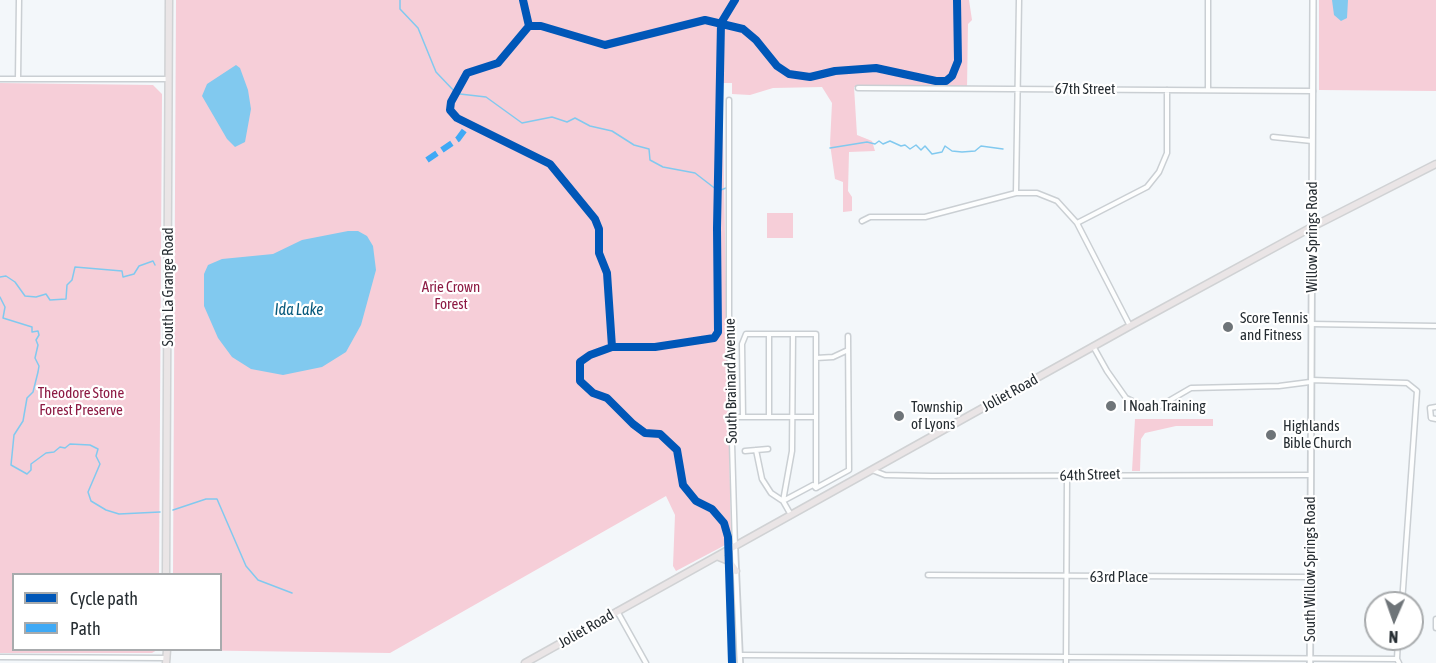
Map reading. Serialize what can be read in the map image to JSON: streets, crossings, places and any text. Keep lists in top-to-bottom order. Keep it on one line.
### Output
{"streets":{"main road":["Willow Springs Road","South La Grange Road","Joliet Road"],"street":["67th Street","South Brainard Avenue","64th Street","South Willow Springs Road","63rd Place"]},"crossings":[["67th Street","Willow Springs Road"],["Willow Springs Road","Joliet Road"],["Willow Springs Road","64th Street"],["Willow Springs Road","South Willow Springs Road"],["South Brainard Avenue","Joliet Road"],["Joliet Road","64th Street"],["64th Street","South Willow Springs Road"],["South Willow Springs Road","63rd Place"]],"water":["Ida Lake"],"parks":["Arie Crown Forest","Theodore Stone Forest Preserve"],"places":["Score Tennis and Fitness","I Noah Training","Township of Lyons","Highlands Bible Church"],"legend":["Cycle path","Path"],"north":"bottom"}
